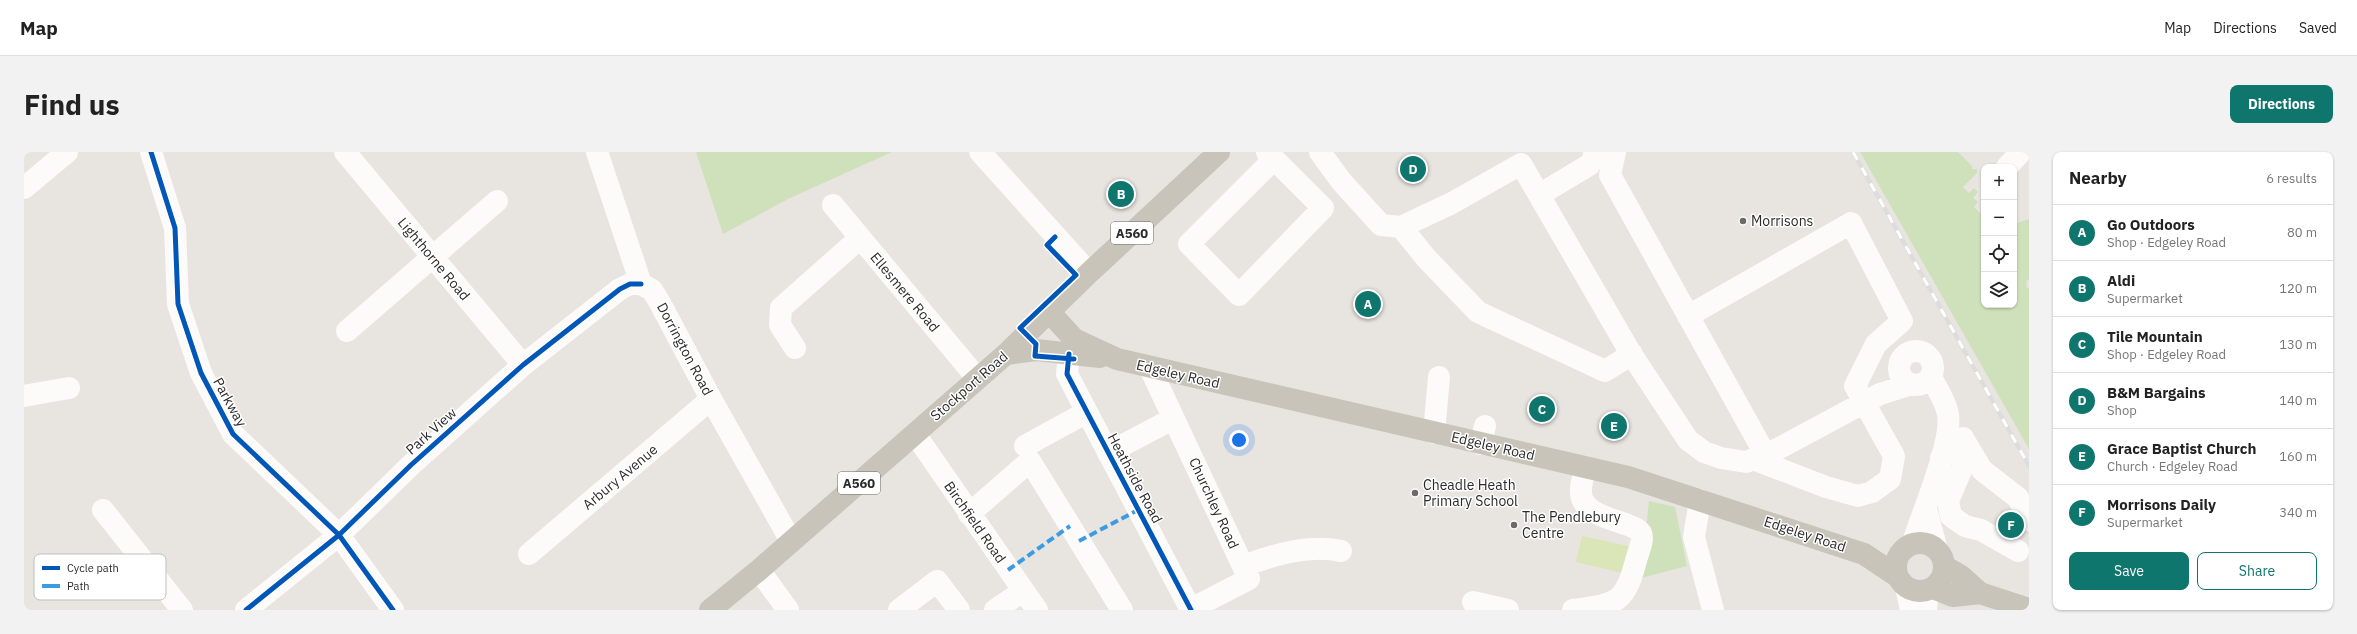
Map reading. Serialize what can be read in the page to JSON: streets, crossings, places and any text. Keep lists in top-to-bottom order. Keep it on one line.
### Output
{"streets":{"main road":["A560","Edgeley Road","Stockport Road"],"street":["Lighthorne Road","Ellesmere Road","Dorrington Road","Parkway","Park View","Arbury Avenue","Heathside Road","Churchley Road","Birchfield Road"]},"crossings":[["Lighthorne Road","Park View"],["Ellesmere Road","Stockport Road"],["Dorrington Road","Stockport Road"],["Dorrington Road","Park View"],["Dorrington Road","Arbury Avenue"],["Edgeley Road","Stockport Road"],["Edgeley Road","Heathside Road"],["Edgeley Road","Churchley Road"],["Stockport Road","Birchfield Road"],["Parkway","Park View"],["Heathside Road","Churchley Road"]],"places":["Morrisons","Cheadle Heath Primary School","The Pendlebury Centre"],"legend":["Cycle path","Path"],"page":{"header":"Map","nav":["Map","Directions","Saved"],"buttons":["Directions",["Save","Share"]],"title":"Find us","heading":["Nearby","6 results"],"pins":["D","B","A","C","E","F"],"map_buttons":["+","−"],"list":[{"mark":"A","name":"Go Outdoors","note":"Shop · Edgeley Road","value":"80 m"},{"mark":"B","name":"Aldi","note":"Supermarket","value":"120 m"},{"mark":"C","name":"Tile Mountain","note":"Shop · Edgeley Road","value":"130 m"},{"mark":"D","name":"B&M Bargains","note":"Shop","value":"140 m"},{"mark":"E","name":"Grace Baptist Church","note":"Church · Edgeley Road","value":"160 m"},{"mark":"F","name":"Morrisons Daily","note":"Supermarket","value":"340 m"}]}}
